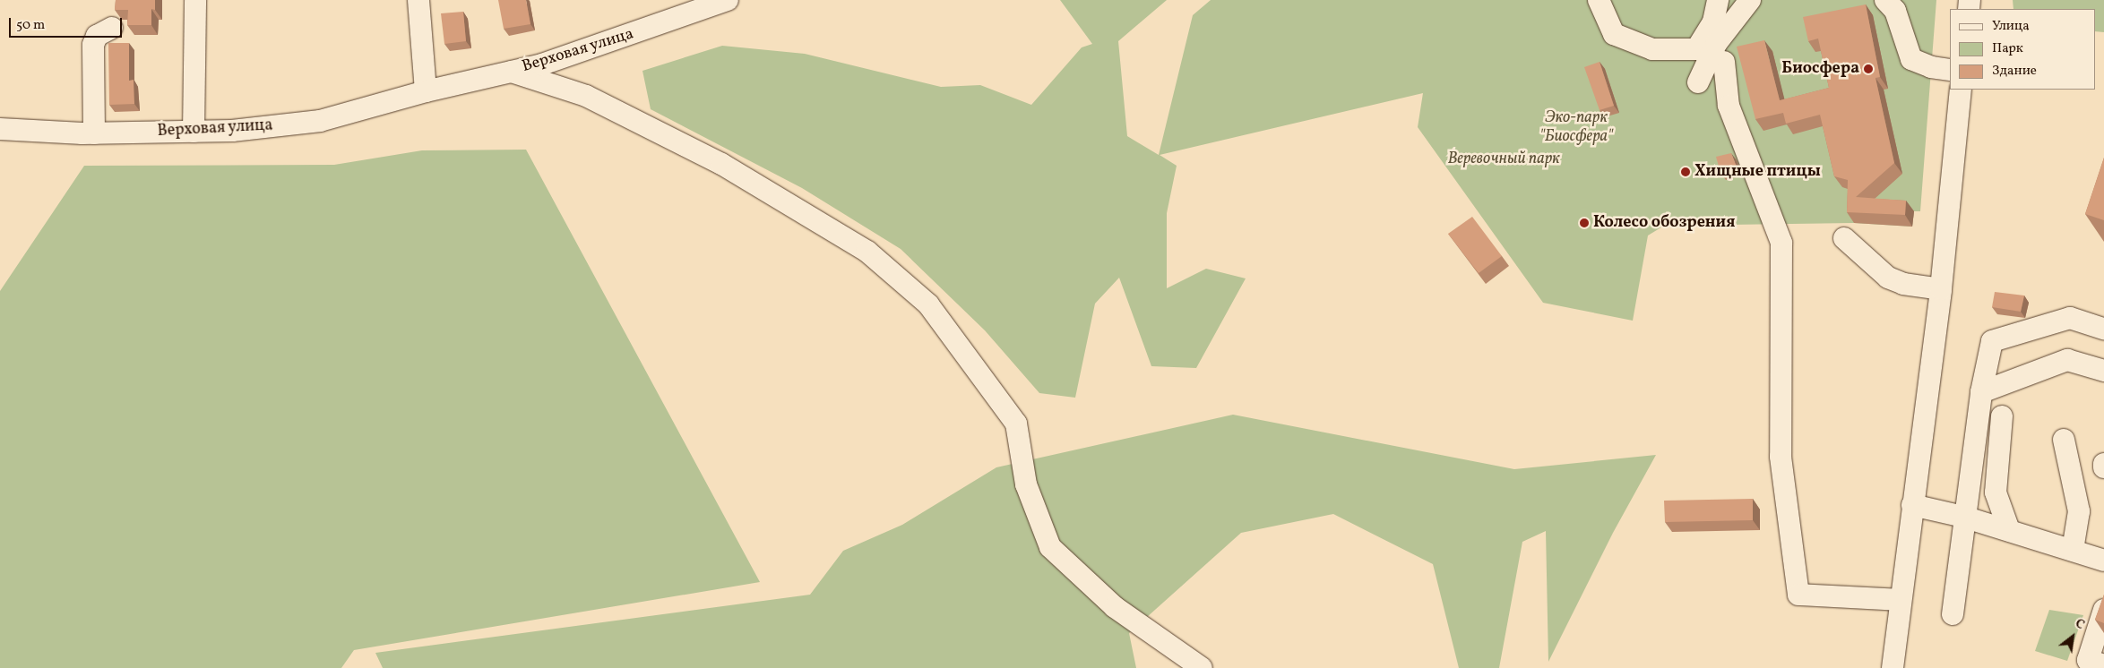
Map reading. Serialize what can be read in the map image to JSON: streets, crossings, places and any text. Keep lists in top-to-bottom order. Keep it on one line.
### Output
{"streets":{"street":["Верховая улица"]},"parks":["Эко-парк \"Биосфера\"","Веревочный парк"],"places":["Биосфера","Хищные птицы","Колесо обозрения"],"legend":["Улица","Парк","Здание"],"scale_bar":"50 m","north":"top right"}
